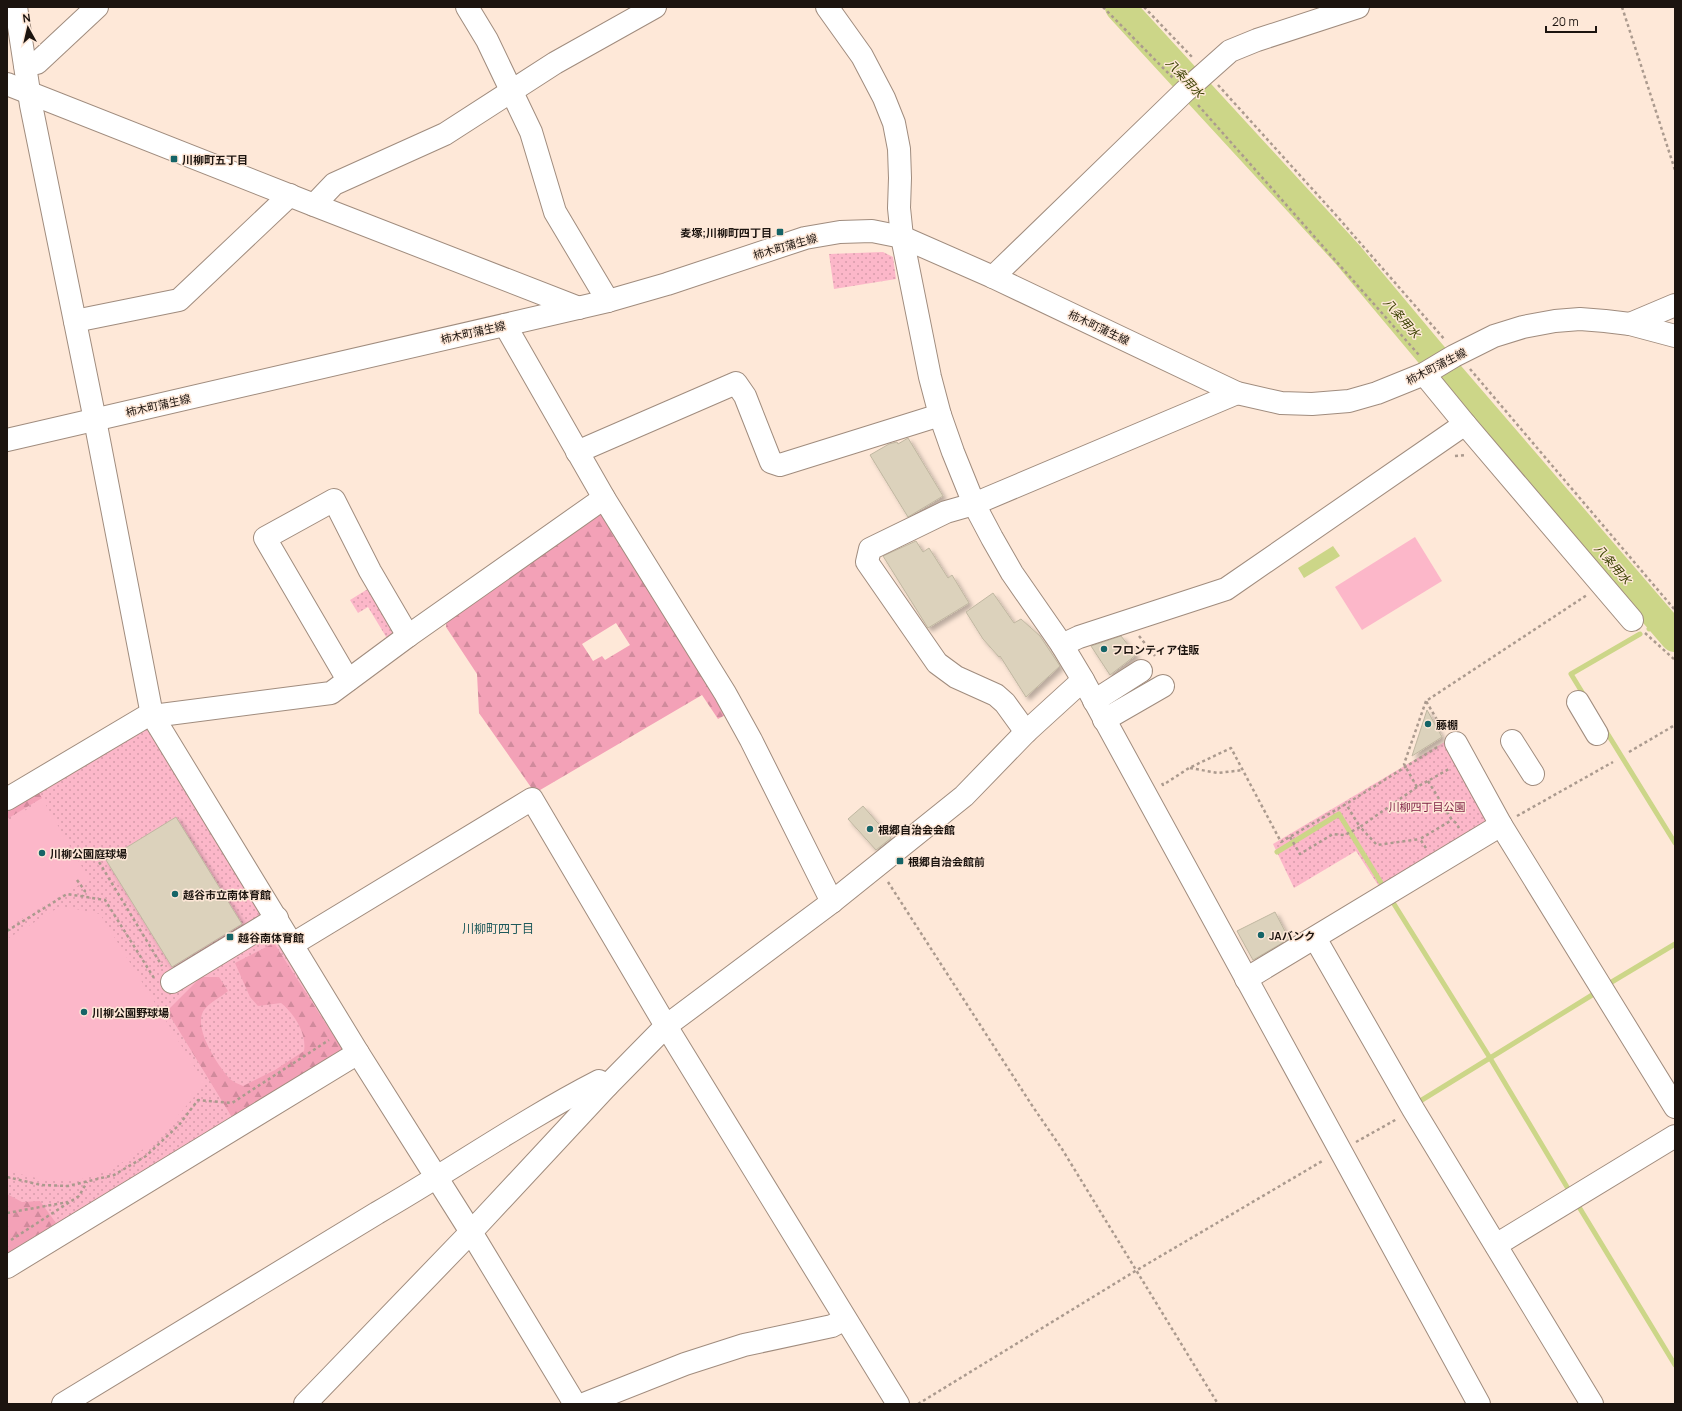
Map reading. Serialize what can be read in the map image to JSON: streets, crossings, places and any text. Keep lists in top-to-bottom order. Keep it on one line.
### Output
{"streets":{"street":["柿木町蒲生線"]},"districts":["川柳町四丁目"],"water":["八条用水"],"parks":["川柳四丁目公園"],"places":{"transit":["川柳町五丁目","麦塚;川柳町四丁目","根郷自治会館前","越谷南体育館"],"other":["フロンティア住販","藤棚","根郷自治会会館","川柳公園庭球場","越谷市立南体育館","JAバンク","川柳公園野球場"]},"scale_bar":"20 m","north":"top"}
